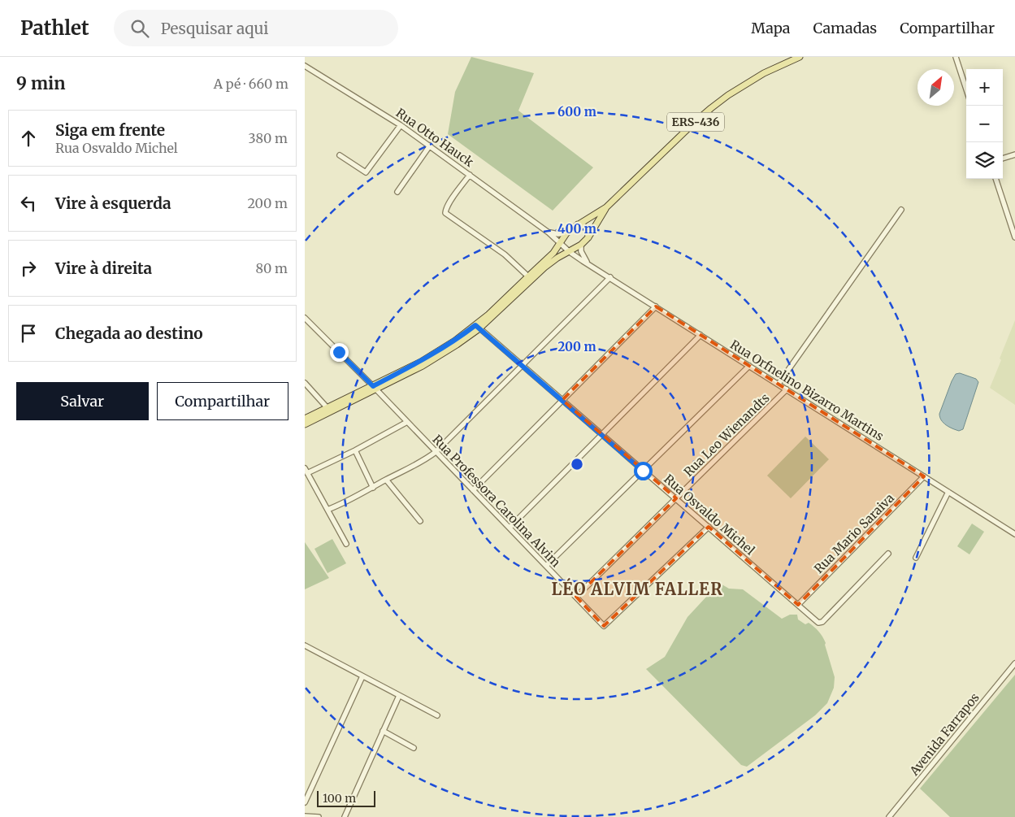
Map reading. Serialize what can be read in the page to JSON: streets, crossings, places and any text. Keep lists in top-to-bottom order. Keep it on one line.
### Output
{"streets":{"main road":["ERS-436"],"street":["Rua Otto Hauck","Rua Orfnelino Bizarro Martins","Rua Leo Wienandts","Rua Professora Carolina Alvim","Rua Osvaldo Michel","Rua Mario Saraiva","Avenida Farrapos"]},"crossings":[["ERS-436","Rua Orfnelino Bizarro Martins"],["ERS-436","Rua Professora Carolina Alvim"],["ERS-436","Rua Osvaldo Michel"],["Rua Otto Hauck","Rua Orfnelino Bizarro Martins"],["Rua Orfnelino Bizarro Martins","Rua Leo Wienandts"],["Rua Orfnelino Bizarro Martins","Rua Mario Saraiva"],["Rua Leo Wienandts","Rua Professora Carolina Alvim"],["Rua Leo Wienandts","Rua Osvaldo Michel"],["Rua Professora Carolina Alvim","Rua Osvaldo Michel"],["Rua Osvaldo Michel","Rua Mario Saraiva"]],"districts":["LÉO ALVIM FALLER"],"scale_bar":"100 m","north":"top right","page":{"header":"Pathlet","search":"Pesquisar aqui","nav":["Mapa","Camadas","Compartilhar"],"heading":["9 min","A pé · 660 m"],"map_buttons":["+","−"],"list":[["Siga em frente","Rua Osvaldo Michel","380 m"],["Vire à esquerda","200 m"],["Vire à direita","80 m"],"Chegada ao destino"],"buttons":["Salvar","Compartilhar"],"scale":"100 m"},"rings":["600 m","400 m","200 m"]}
